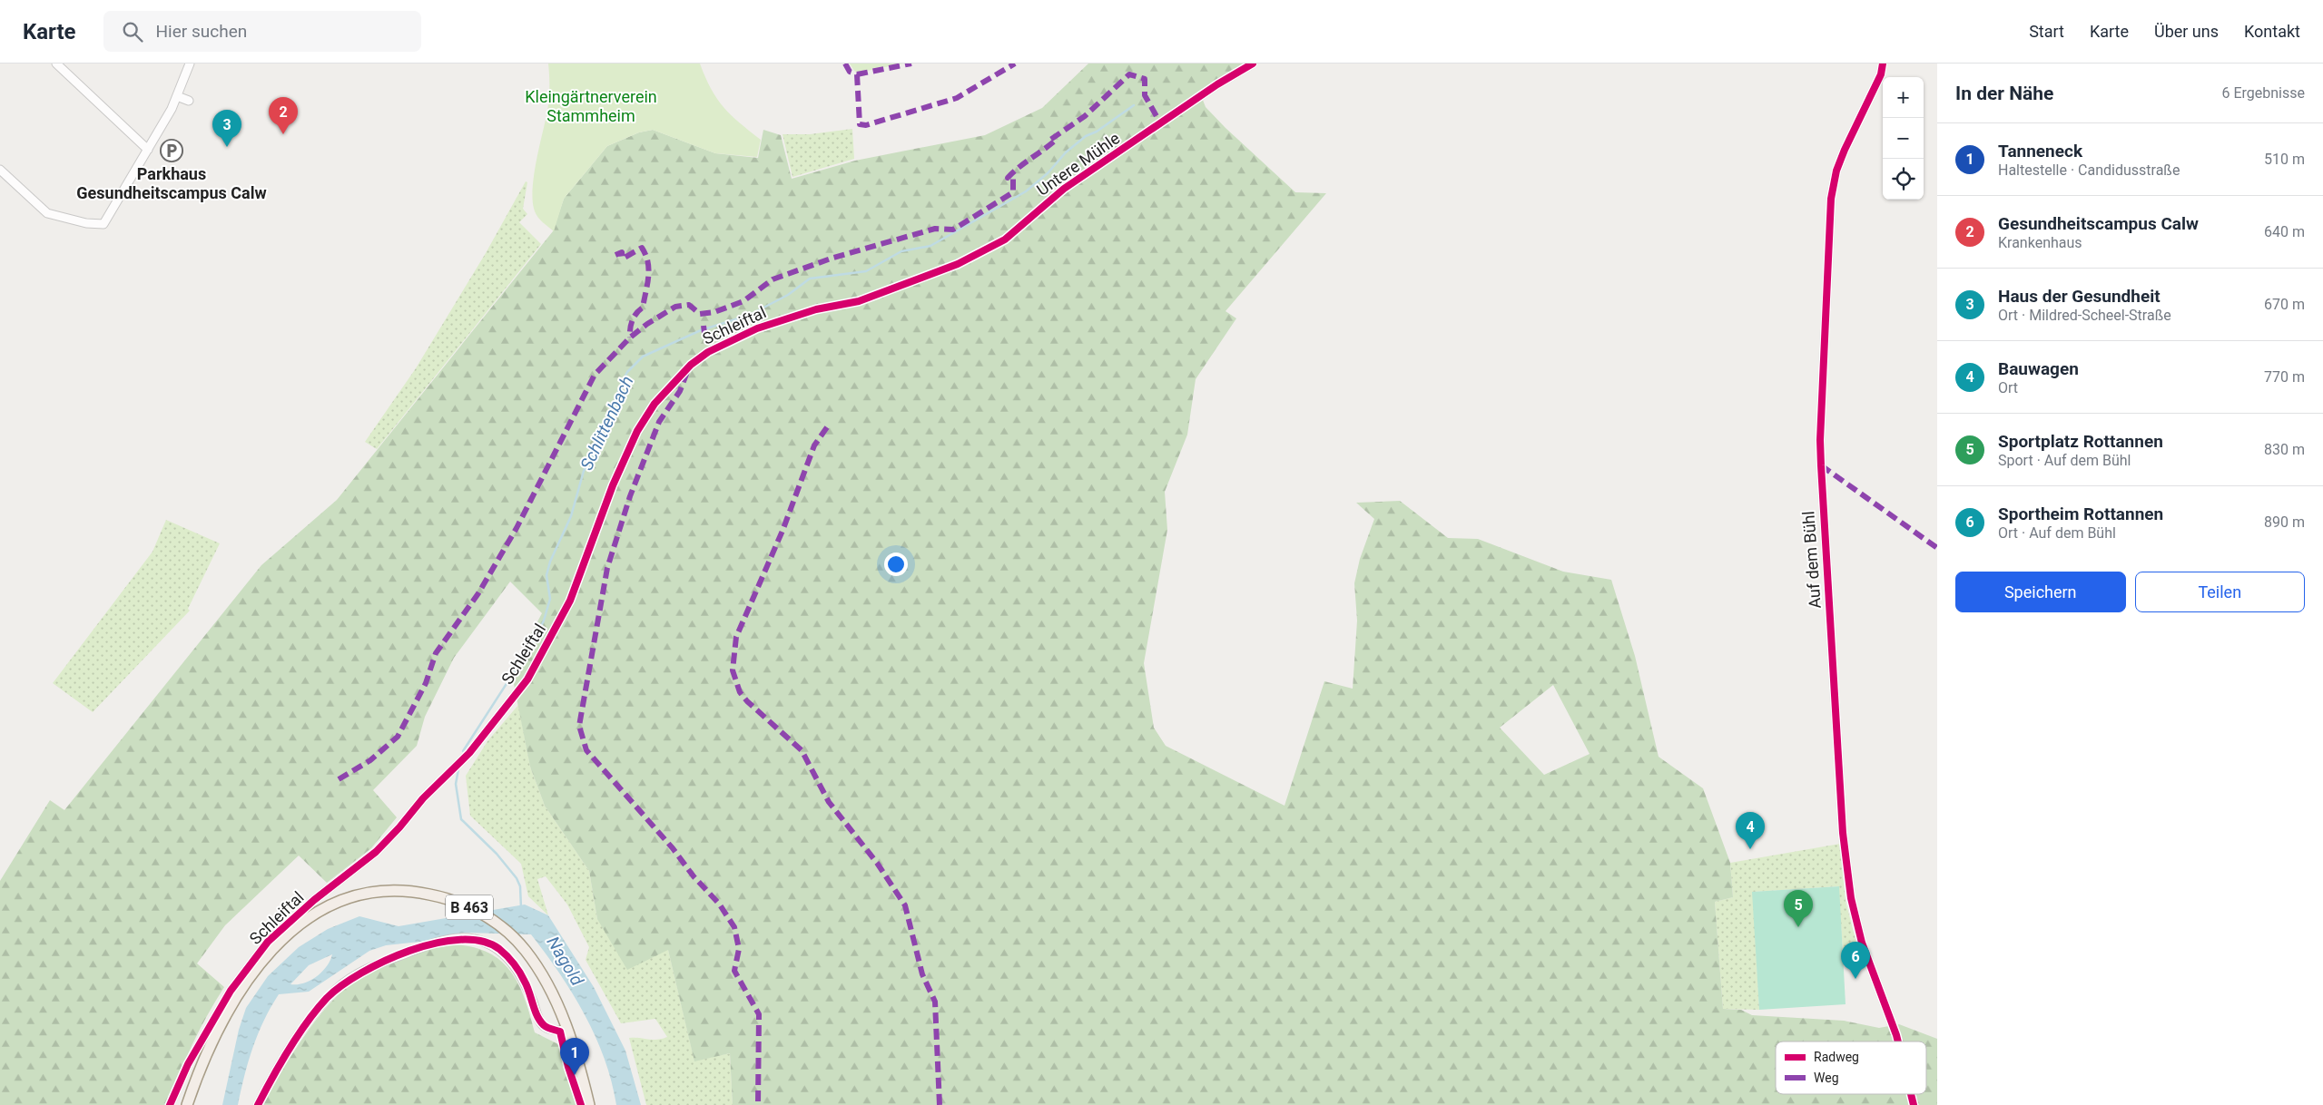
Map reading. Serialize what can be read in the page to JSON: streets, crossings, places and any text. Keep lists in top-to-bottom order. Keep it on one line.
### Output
{"streets":{"main road":["B 463"],"street":["Untere Mühle","Schleiftal","Auf dem Bühl"]},"crossings":[["Untere Mühle","Schleiftal"]],"water":["Schlittenbach","Nagold"],"parks":["Kleingärtnerverein Stammheim"],"places":{"parking":["Parkhaus Gesundheitscampus Calw"]},"legend":["Radweg","Weg"],"page":{"header":"Karte","search":"Hier suchen","nav":["Start","Karte","Über uns","Kontakt"],"heading":["In der Nähe","6 Ergebnisse"],"map_buttons":["+","−"],"pins":["2","3","4","5","6","1"],"list":[{"mark":"1","name":"Tanneneck","note":"Haltestelle · Candidusstraße","value":"510 m"},{"mark":"2","name":"Gesundheitscampus Calw","note":"Krankenhaus","value":"640 m"},{"mark":"3","name":"Haus der Gesundheit","note":"Ort · Mildred-Scheel-Straße","value":"670 m"},{"mark":"4","name":"Bauwagen","note":"Ort","value":"770 m"},{"mark":"5","name":"Sportplatz Rottannen","note":"Sport · Auf dem Bühl","value":"830 m"},{"mark":"6","name":"Sportheim Rottannen","note":"Ort · Auf dem Bühl","value":"890 m"}],"buttons":["Speichern","Teilen"]}}
